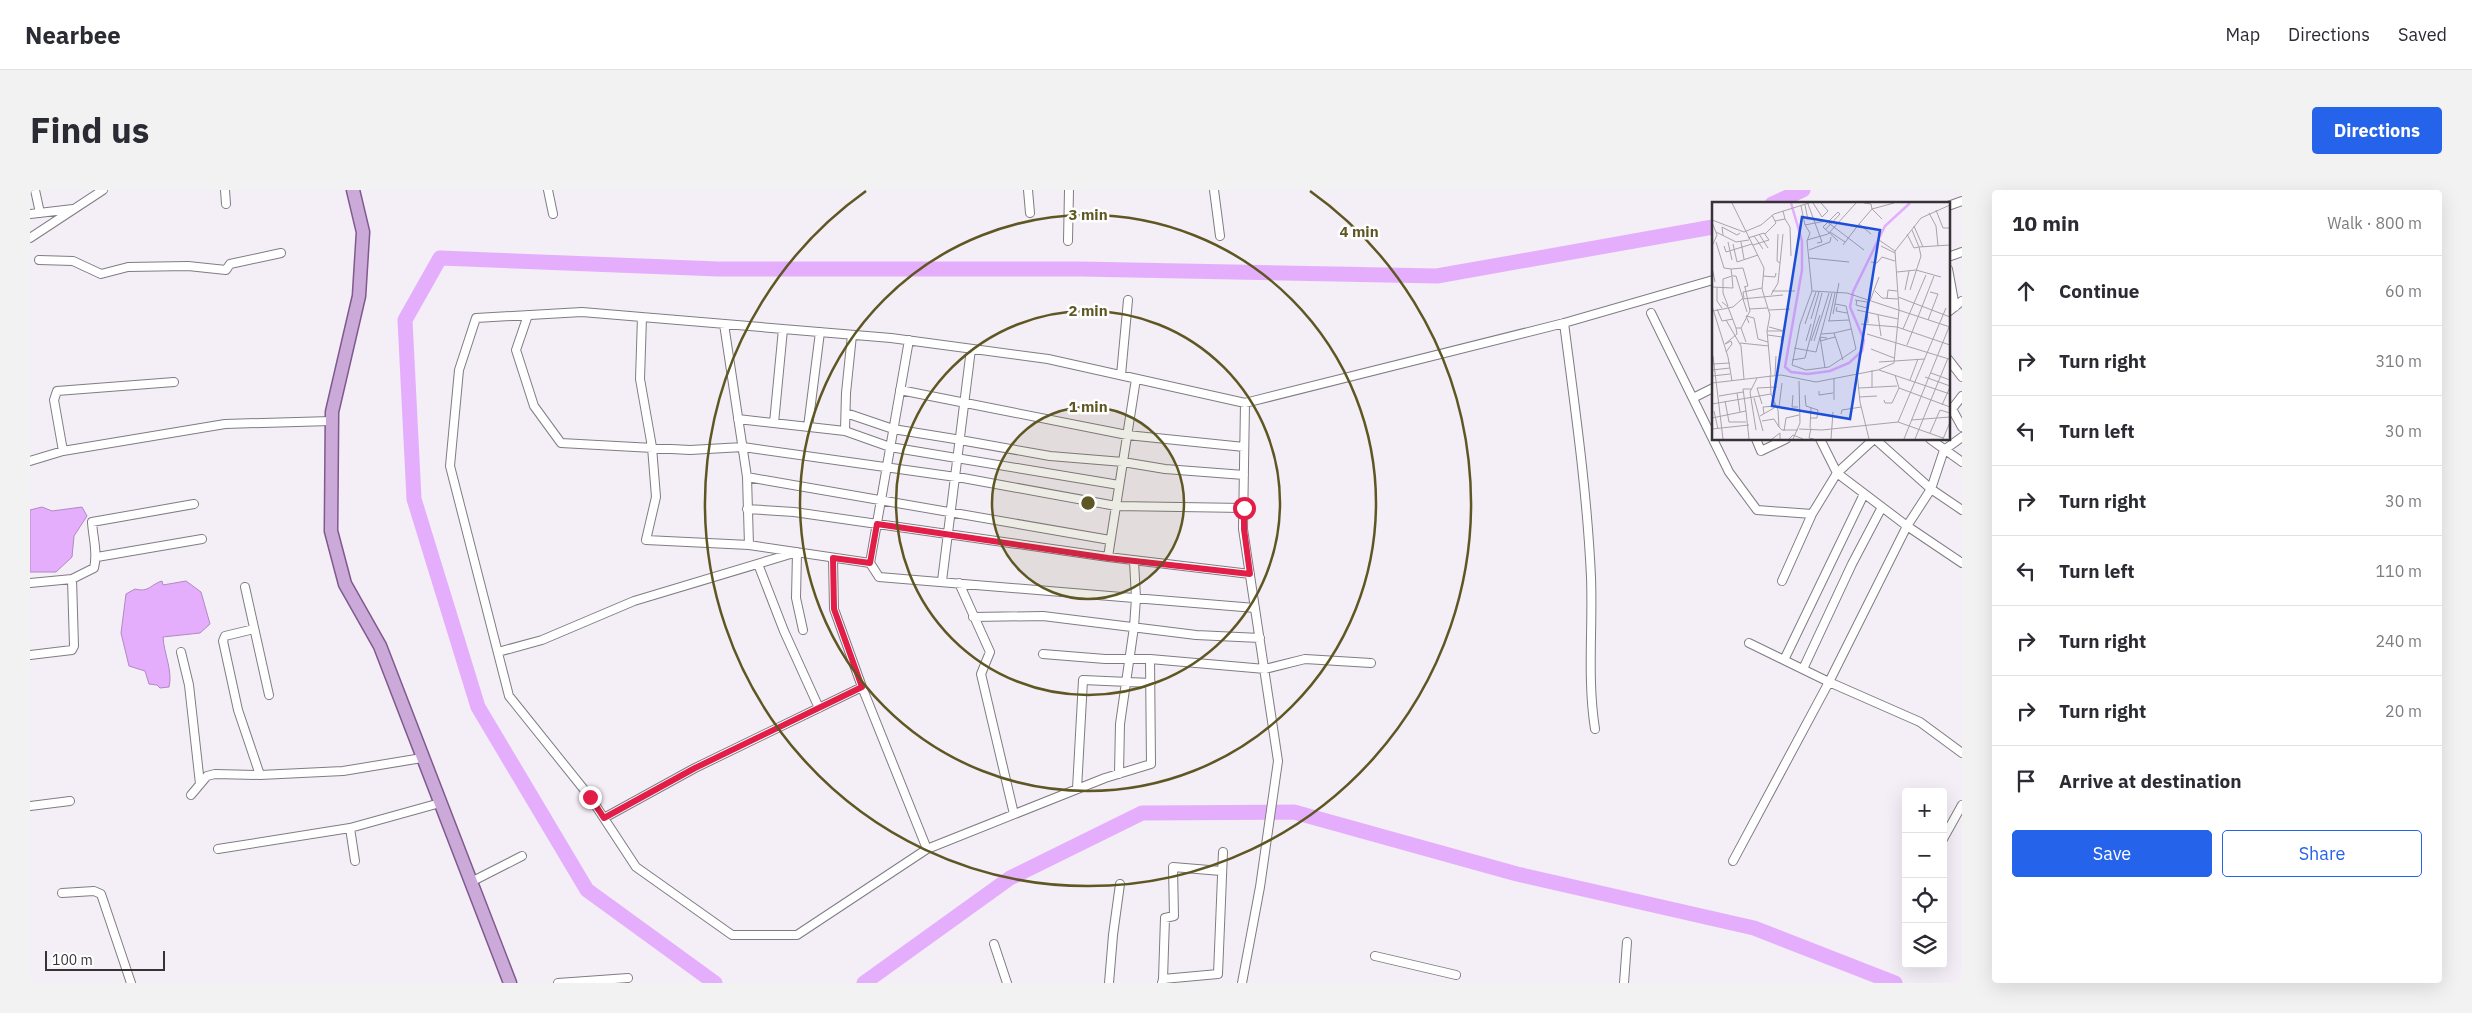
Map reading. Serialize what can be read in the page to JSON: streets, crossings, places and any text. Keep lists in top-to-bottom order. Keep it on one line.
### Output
{"scale_bar":"100 m","page":{"header":"Nearbee","nav":["Map","Directions","Saved"],"title":"Find us","buttons":["Directions",["Save","Share"]],"heading":["10 min","Walk · 800 m"],"list":[["Continue","60 m"],["Turn right","310 m"],["Turn left","30 m"],["Turn right","30 m"],["Turn left","110 m"],["Turn right","240 m"],["Turn right","20 m"],"Arrive at destination"],"map_buttons":["+","−"],"scale":"100 m"},"rings":["3 min","4 min","2 min","1 min"]}
